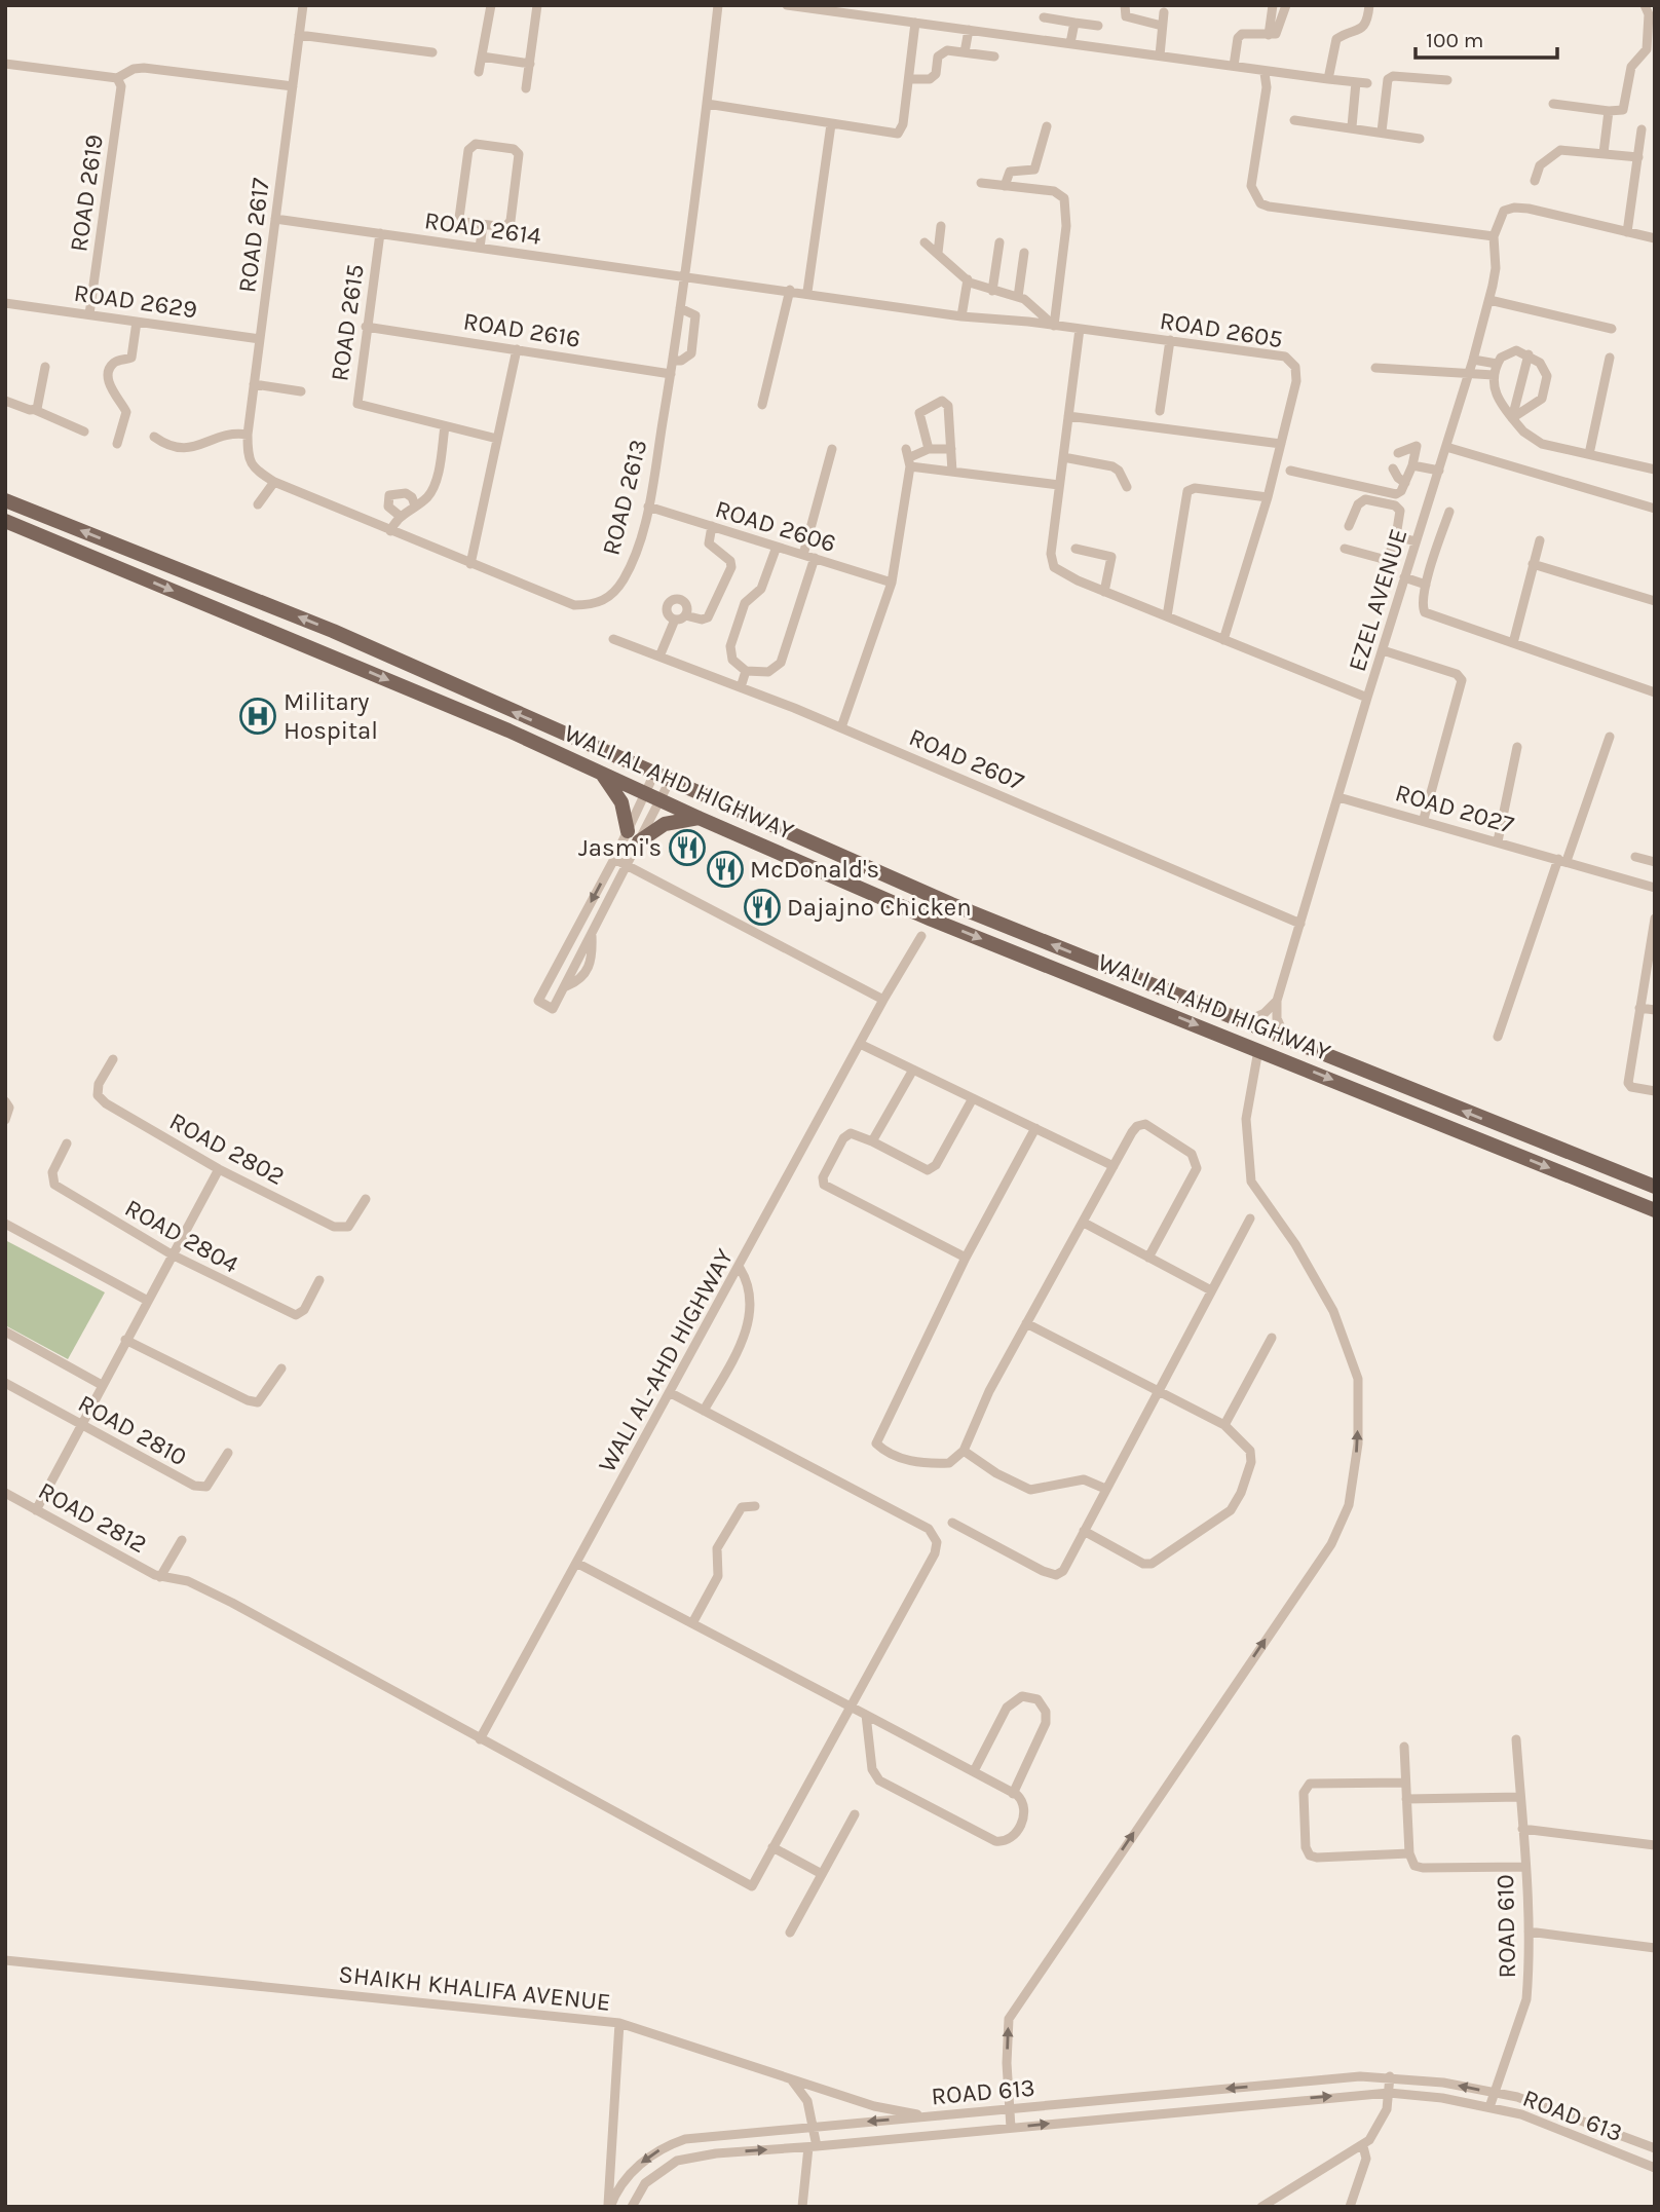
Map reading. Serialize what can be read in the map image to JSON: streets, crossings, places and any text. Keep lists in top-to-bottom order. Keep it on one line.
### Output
{"streets":{"main road":["WALI AL AHD HIGHWAY"],"street":["ROAD 2619","ROAD 2614","ROAD 2617","ROAD 2629","ROAD 2615","ROAD 2616","ROAD 2605","ROAD 2613","ROAD 2606","EZEL AVENUE","ROAD 2607","ROAD 2027","ROAD 2802","ROAD 2804","WALI AL-AHD HIGHWAY","ROAD 2810","ROAD 2812","ROAD 610","SHAIKH KHALIFA AVENUE","ROAD 613"]},"crossings":[["ROAD 2619","ROAD 2629"],["ROAD 2614","ROAD 2617"],["ROAD 2614","ROAD 2615"],["ROAD 2614","ROAD 2613"],["ROAD 2617","ROAD 2629"],["ROAD 2617","ROAD 2613"],["ROAD 2615","ROAD 2616"],["ROAD 2616","ROAD 2613"],["ROAD 2613","ROAD 2606"],["EZEL AVENUE","ROAD 2607"],["EZEL AVENUE","WALI AL AHD HIGHWAY"],["EZEL AVENUE","ROAD 2027"],["WALI AL-AHD HIGHWAY","ROAD 2812"],["ROAD 610","ROAD 613"],["SHAIKH KHALIFA AVENUE","ROAD 613"]],"places":{"hospital":["Military Hospital"],"restaurant":["Jasmi's","McDonald's","Dajajno Chicken"]},"scale_bar":"100 m"}
